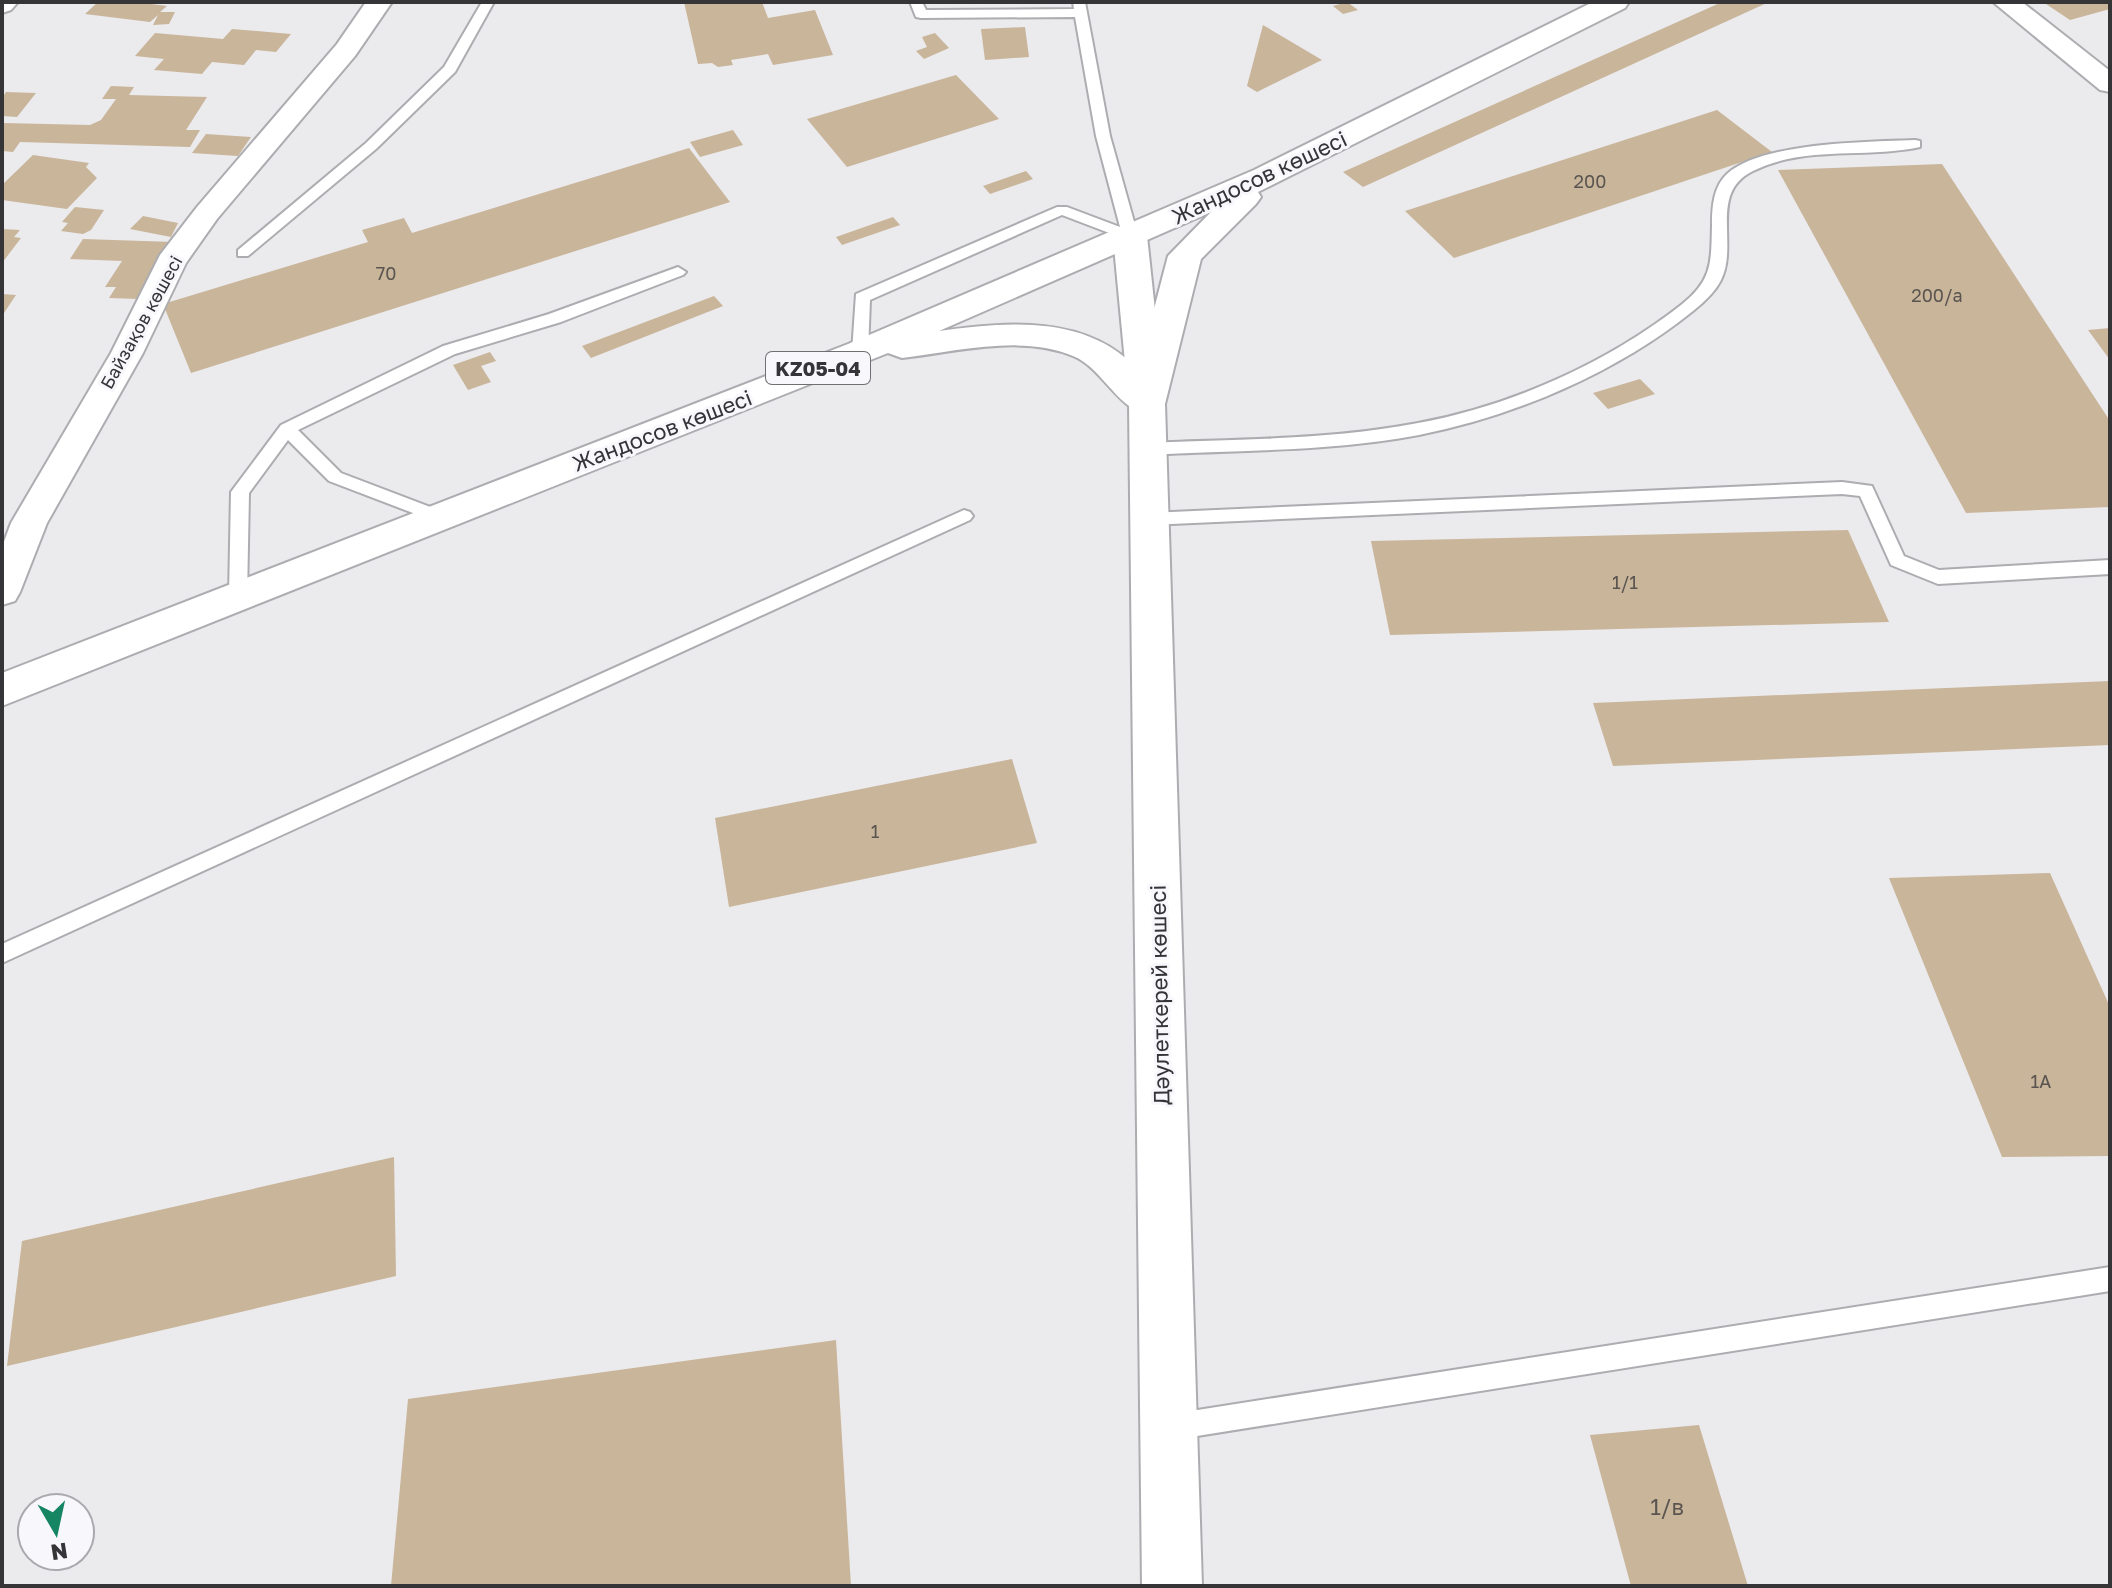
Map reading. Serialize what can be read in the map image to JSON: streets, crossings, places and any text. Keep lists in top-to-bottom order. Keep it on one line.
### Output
{"streets":{"main road":["Жандосов көшесі","KZ05-04","Дәулеткерей көшесі"],"street":["Байзақов көшесі"]},"house_numbers":["200","70","200/а","1/1","1","1А","1/в"],"north":"bottom"}
